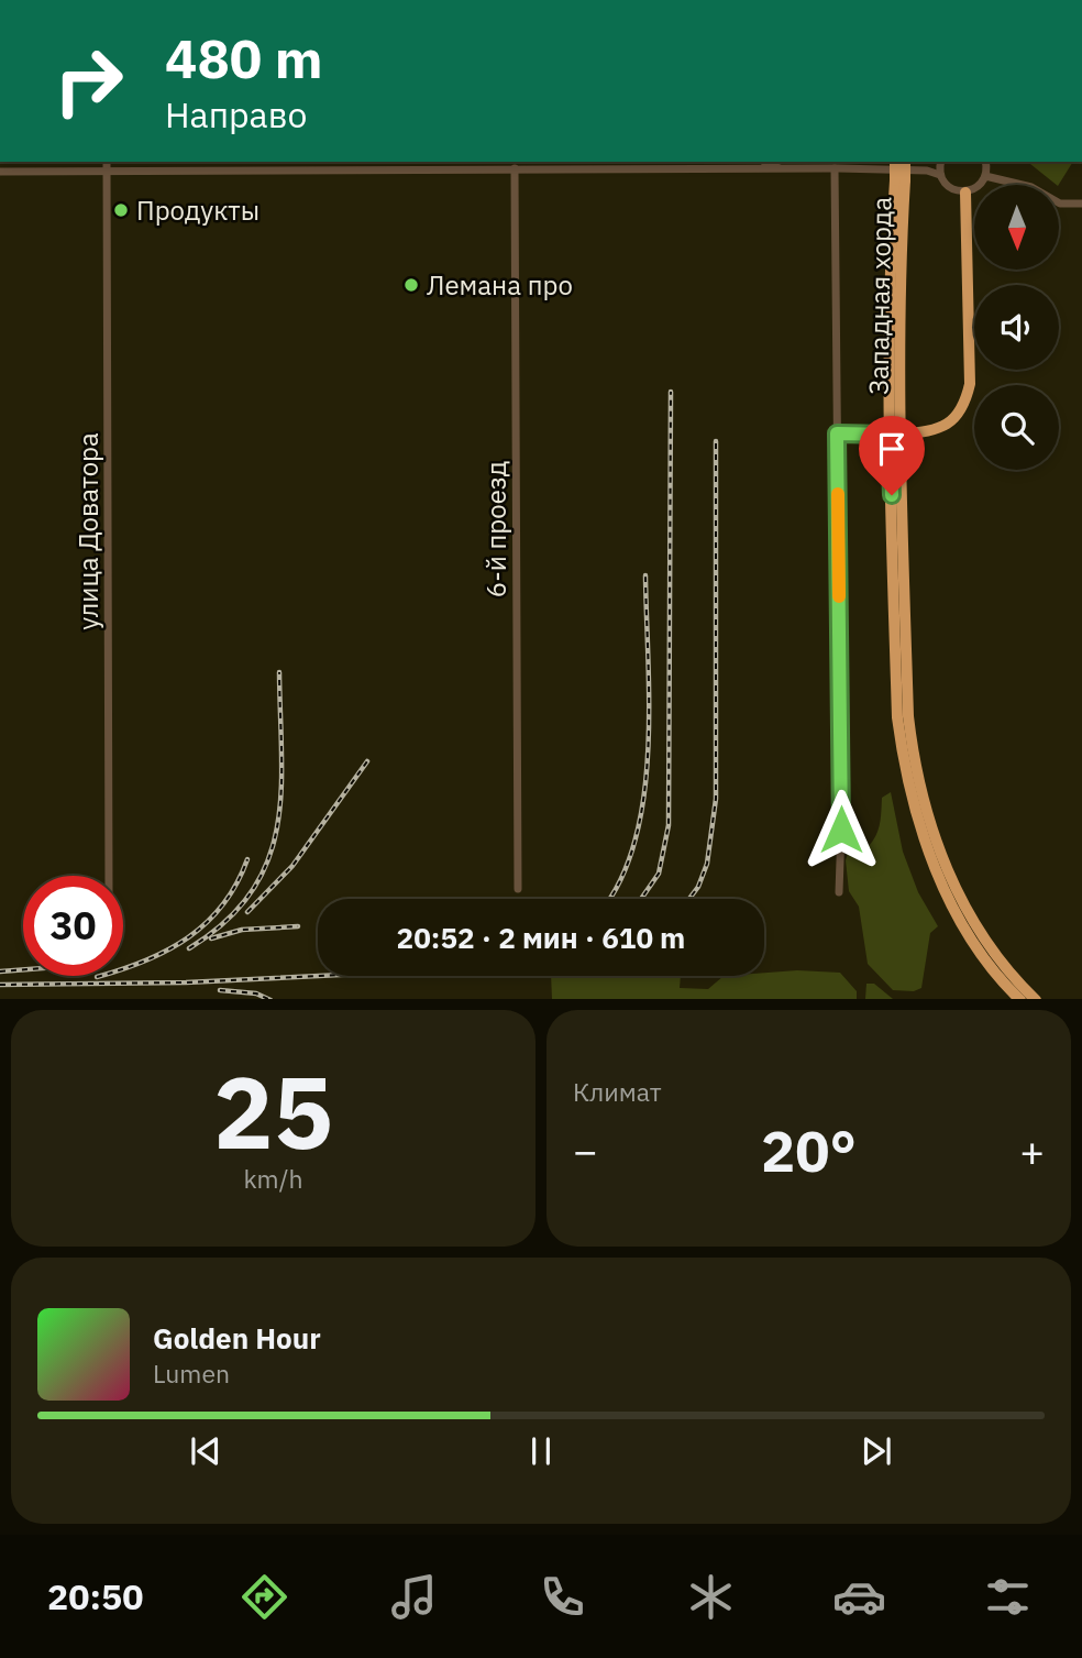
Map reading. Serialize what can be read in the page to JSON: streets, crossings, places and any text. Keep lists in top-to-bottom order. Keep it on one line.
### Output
{"streets":{"highway":["Западная хорда"],"street":["6-й проезд","улица Доватора"]},"places":["Продукты","Лемана про"],"north":"bottom","page":{"turn":["480 m","Направо"],"limit":"30","trip":"20:52 · 2 мин · 610 m","tile":[["25","km/h"],"Климат"],"heat":["−","20°","+"],"song":["Golden Hour","Lumen"],"tabs":"20:50"}}
